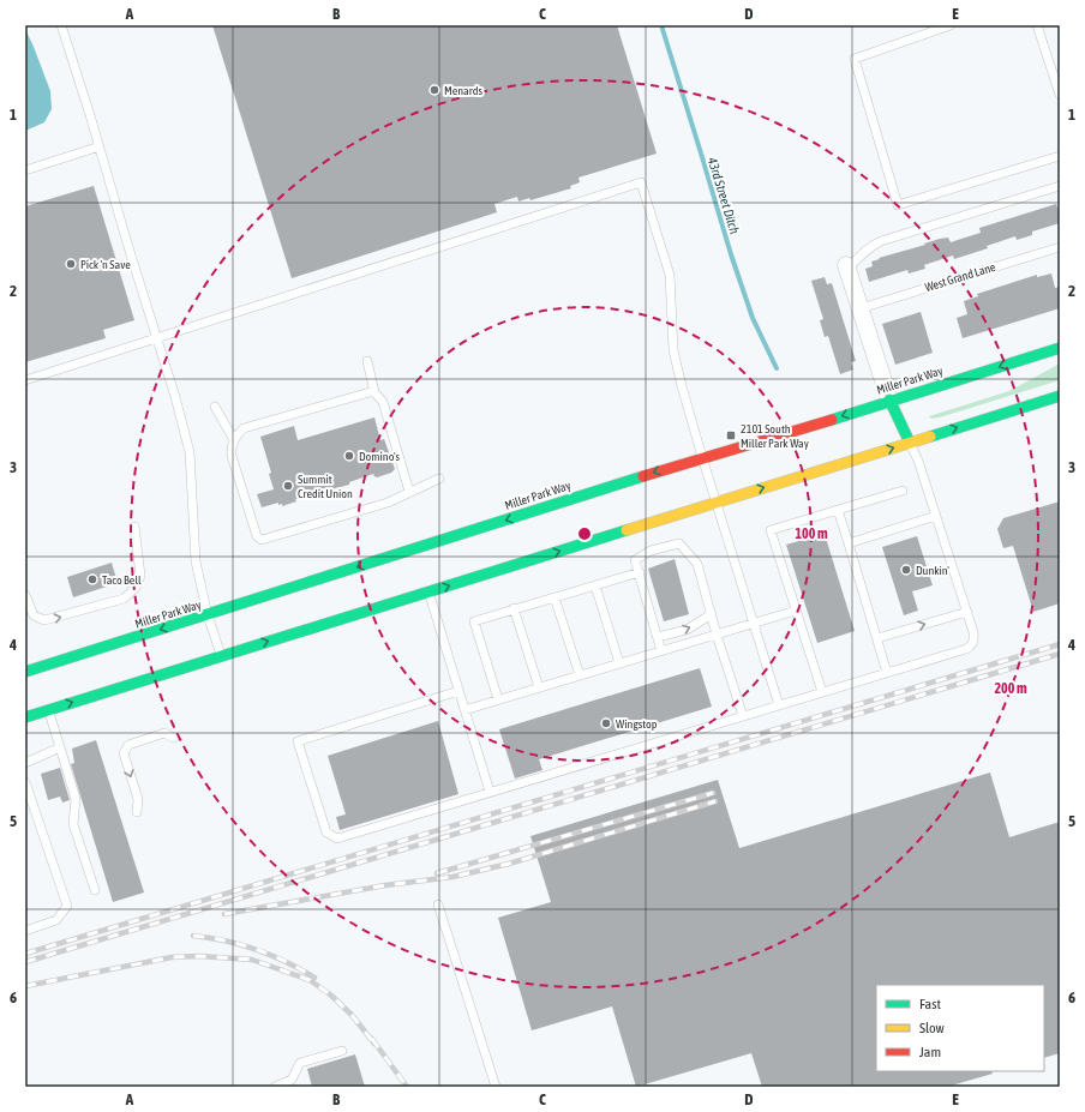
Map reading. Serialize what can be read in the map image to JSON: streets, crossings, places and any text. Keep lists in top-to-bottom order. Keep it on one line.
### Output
{"streets":{"main road":["Miller Park Way"],"lane":["West Grand Lane"]},"water":["43rd Street Ditch"],"places":{"other":["Menards","Pick 'n Save","Domino's","Summit Credit Union","Dunkin'","Taco Bell","Wingstop"],"transit":["2101 South Miller Park Way"]},"legend":["Fast","Slow","Jam"],"grid":{"columns":["A","B","C","D","E"],"rows":["1","2","3","4","5","6"]},"rings":["100 m","200 m"]}
